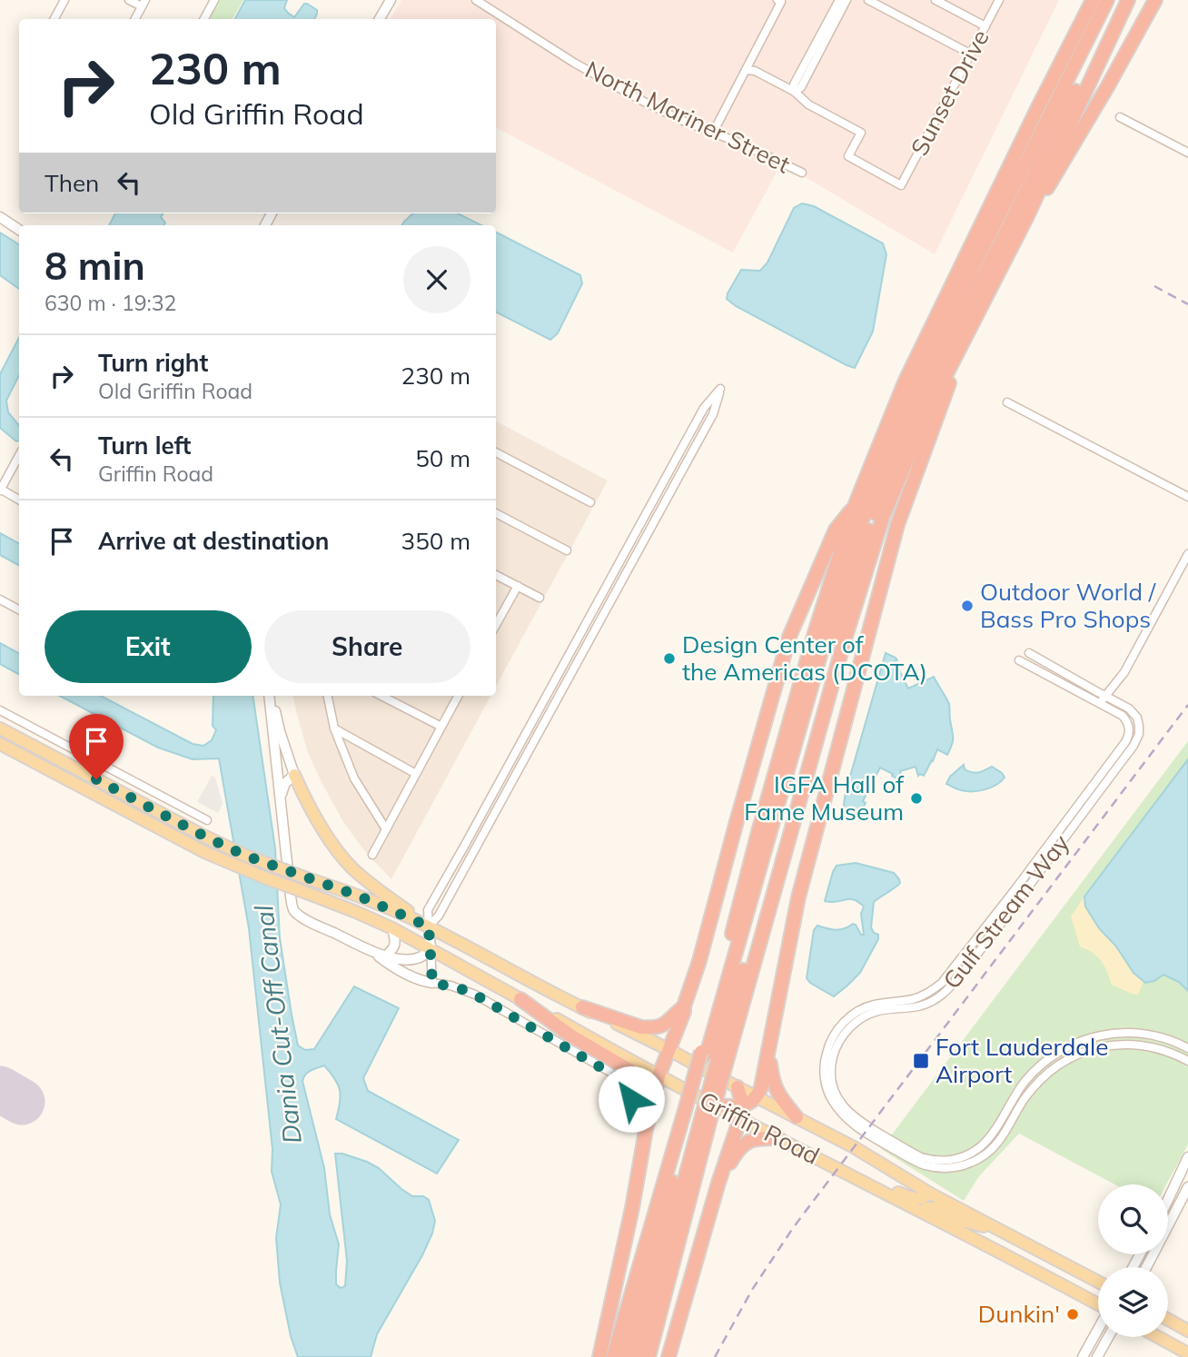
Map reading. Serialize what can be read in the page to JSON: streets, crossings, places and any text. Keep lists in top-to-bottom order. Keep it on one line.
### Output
{"streets":{"main road":["Griffin Road"],"street":["Sunset Drive","North Mariner Street","Gulf Stream Way"]},"water":["Dania Cut-Off Canal"],"places":{"other":["Outdoor World / Bass Pro Shops","Design Center of the Americas (DCOTA)","IGFA Hall of Fame Museum","Dunkin'"],"transit":["Fort Lauderdale Airport"]},"page":{"turn":["230 m","Old Griffin Road"],"then":"Then","heading":["8 min","630 m · 19:32"],"list":[{"name":"Turn right","note":"Old Griffin Road","value":"230 m"},{"name":"Turn left","note":"Griffin Road","value":"50 m"},{"name":"Arrive at destination","value":"350 m"}],"buttons":["Exit","Share"]}}
